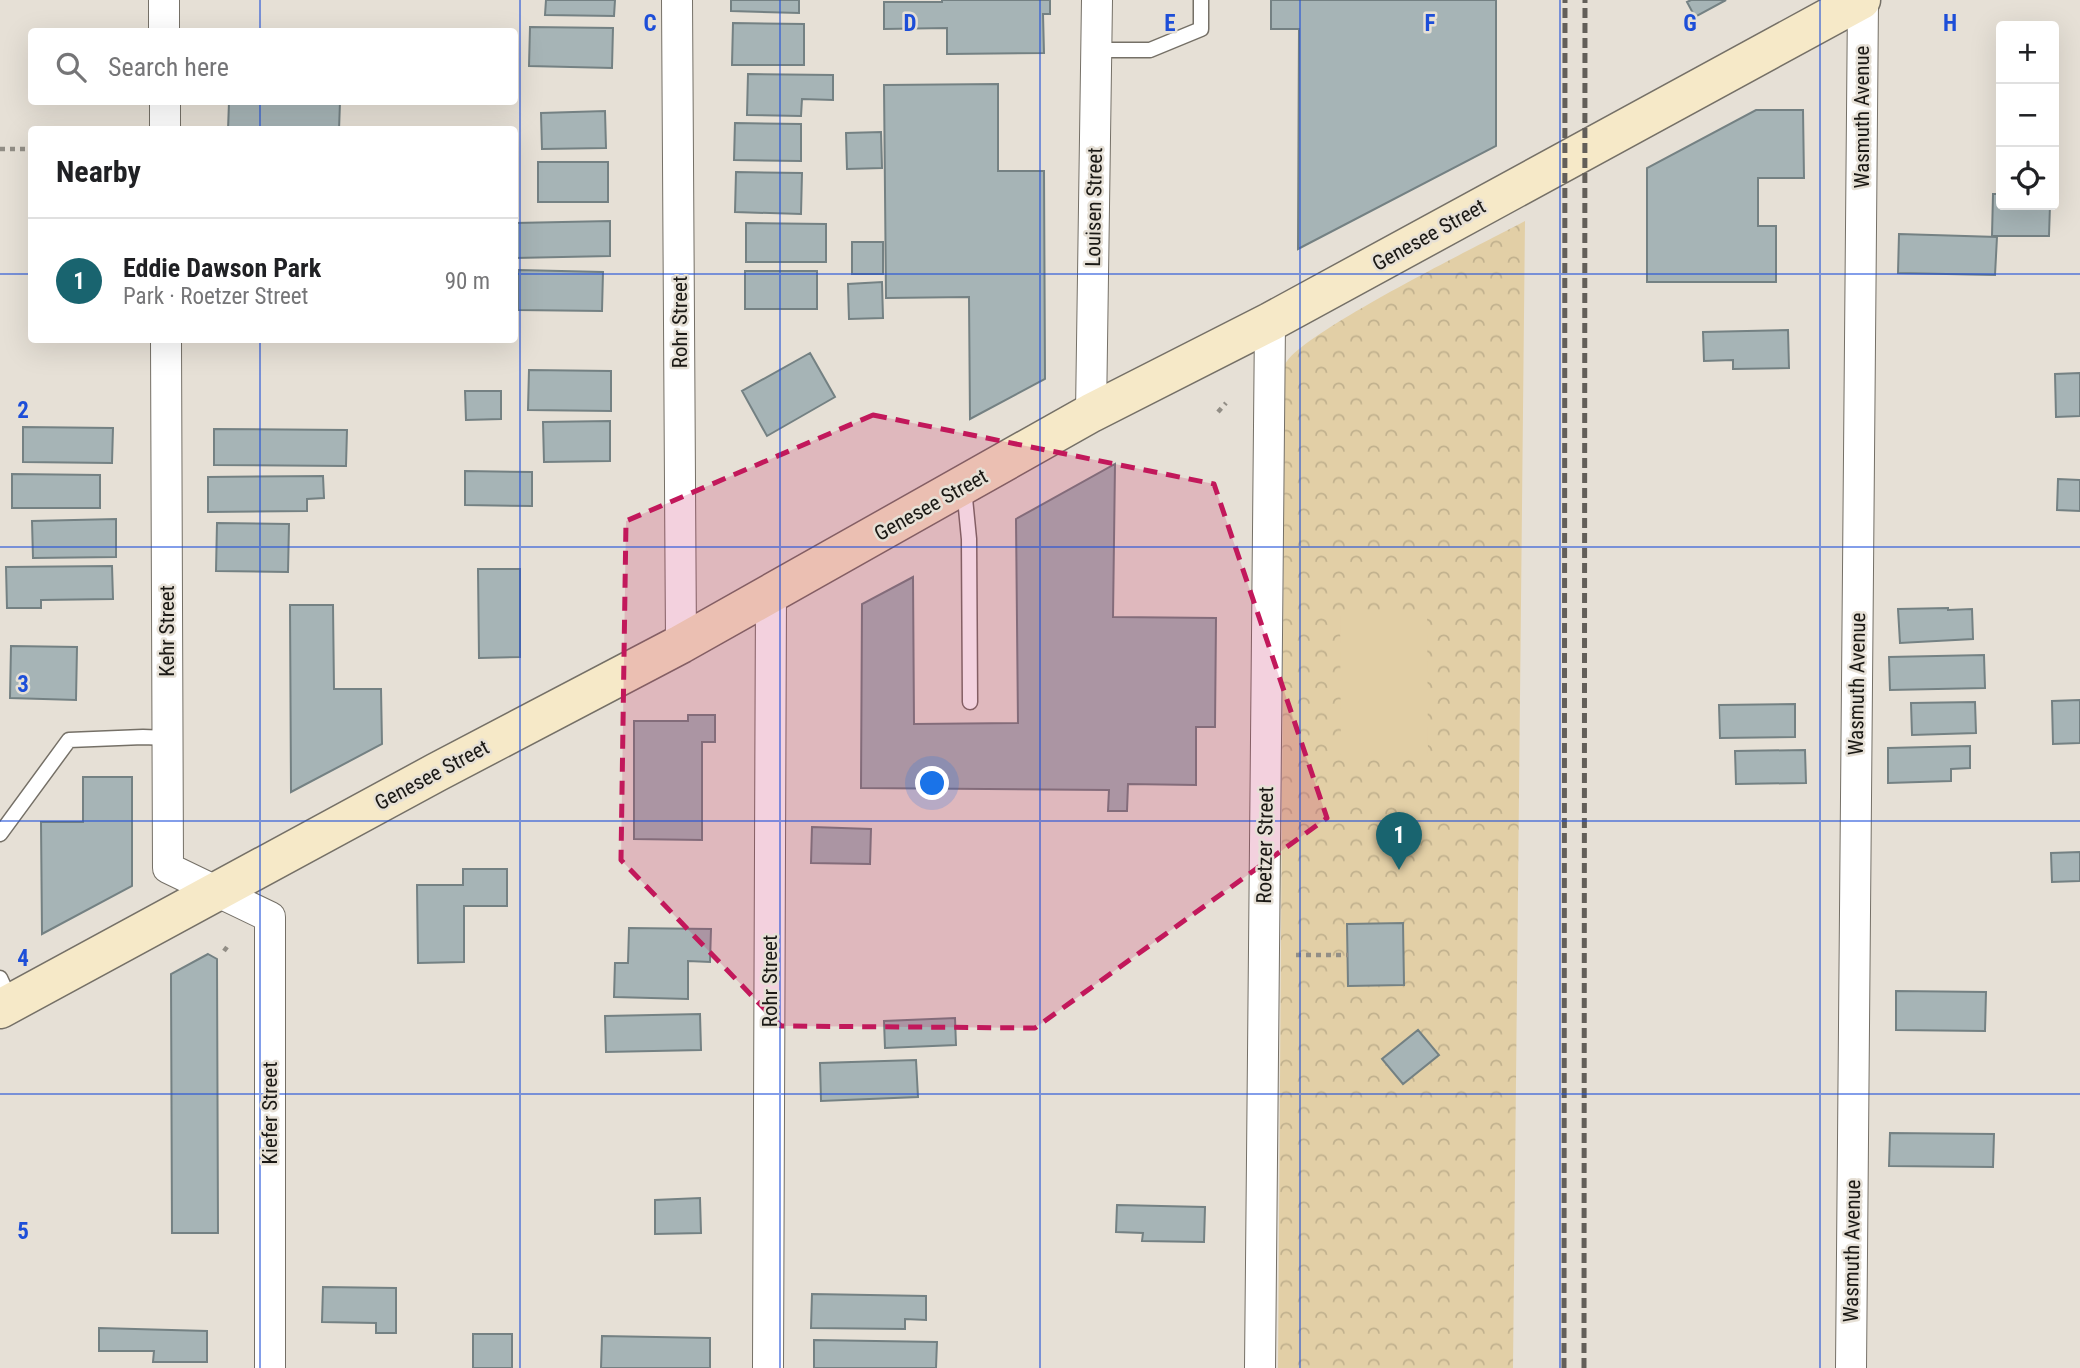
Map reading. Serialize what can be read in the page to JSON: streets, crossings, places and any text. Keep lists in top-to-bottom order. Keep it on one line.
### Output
{"streets":{"main road":["Genesee Street"],"street":["Wasmuth Avenue","Louisen Street","Rohr Street","Kehr Street","Roetzer Street","Kiefer Street"]},"crossings":[["Wasmuth Avenue","Genesee Street"],["Louisen Street","Genesee Street"],["Genesee Street","Rohr Street"],["Genesee Street","Kehr Street"],["Genesee Street","Roetzer Street"],["Genesee Street","Kiefer Street"],["Kehr Street","Kiefer Street"]],"page":{"map_buttons":["+","−"],"search":"Search here","heading":"Nearby","list":[{"mark":"1","name":"Eddie Dawson Park","note":"Park · Roetzer Street","value":"90 m"}],"pins":"1"},"grid":{"columns":["C","D","E","F","G","H"],"rows":["2","3","4","5"]}}
